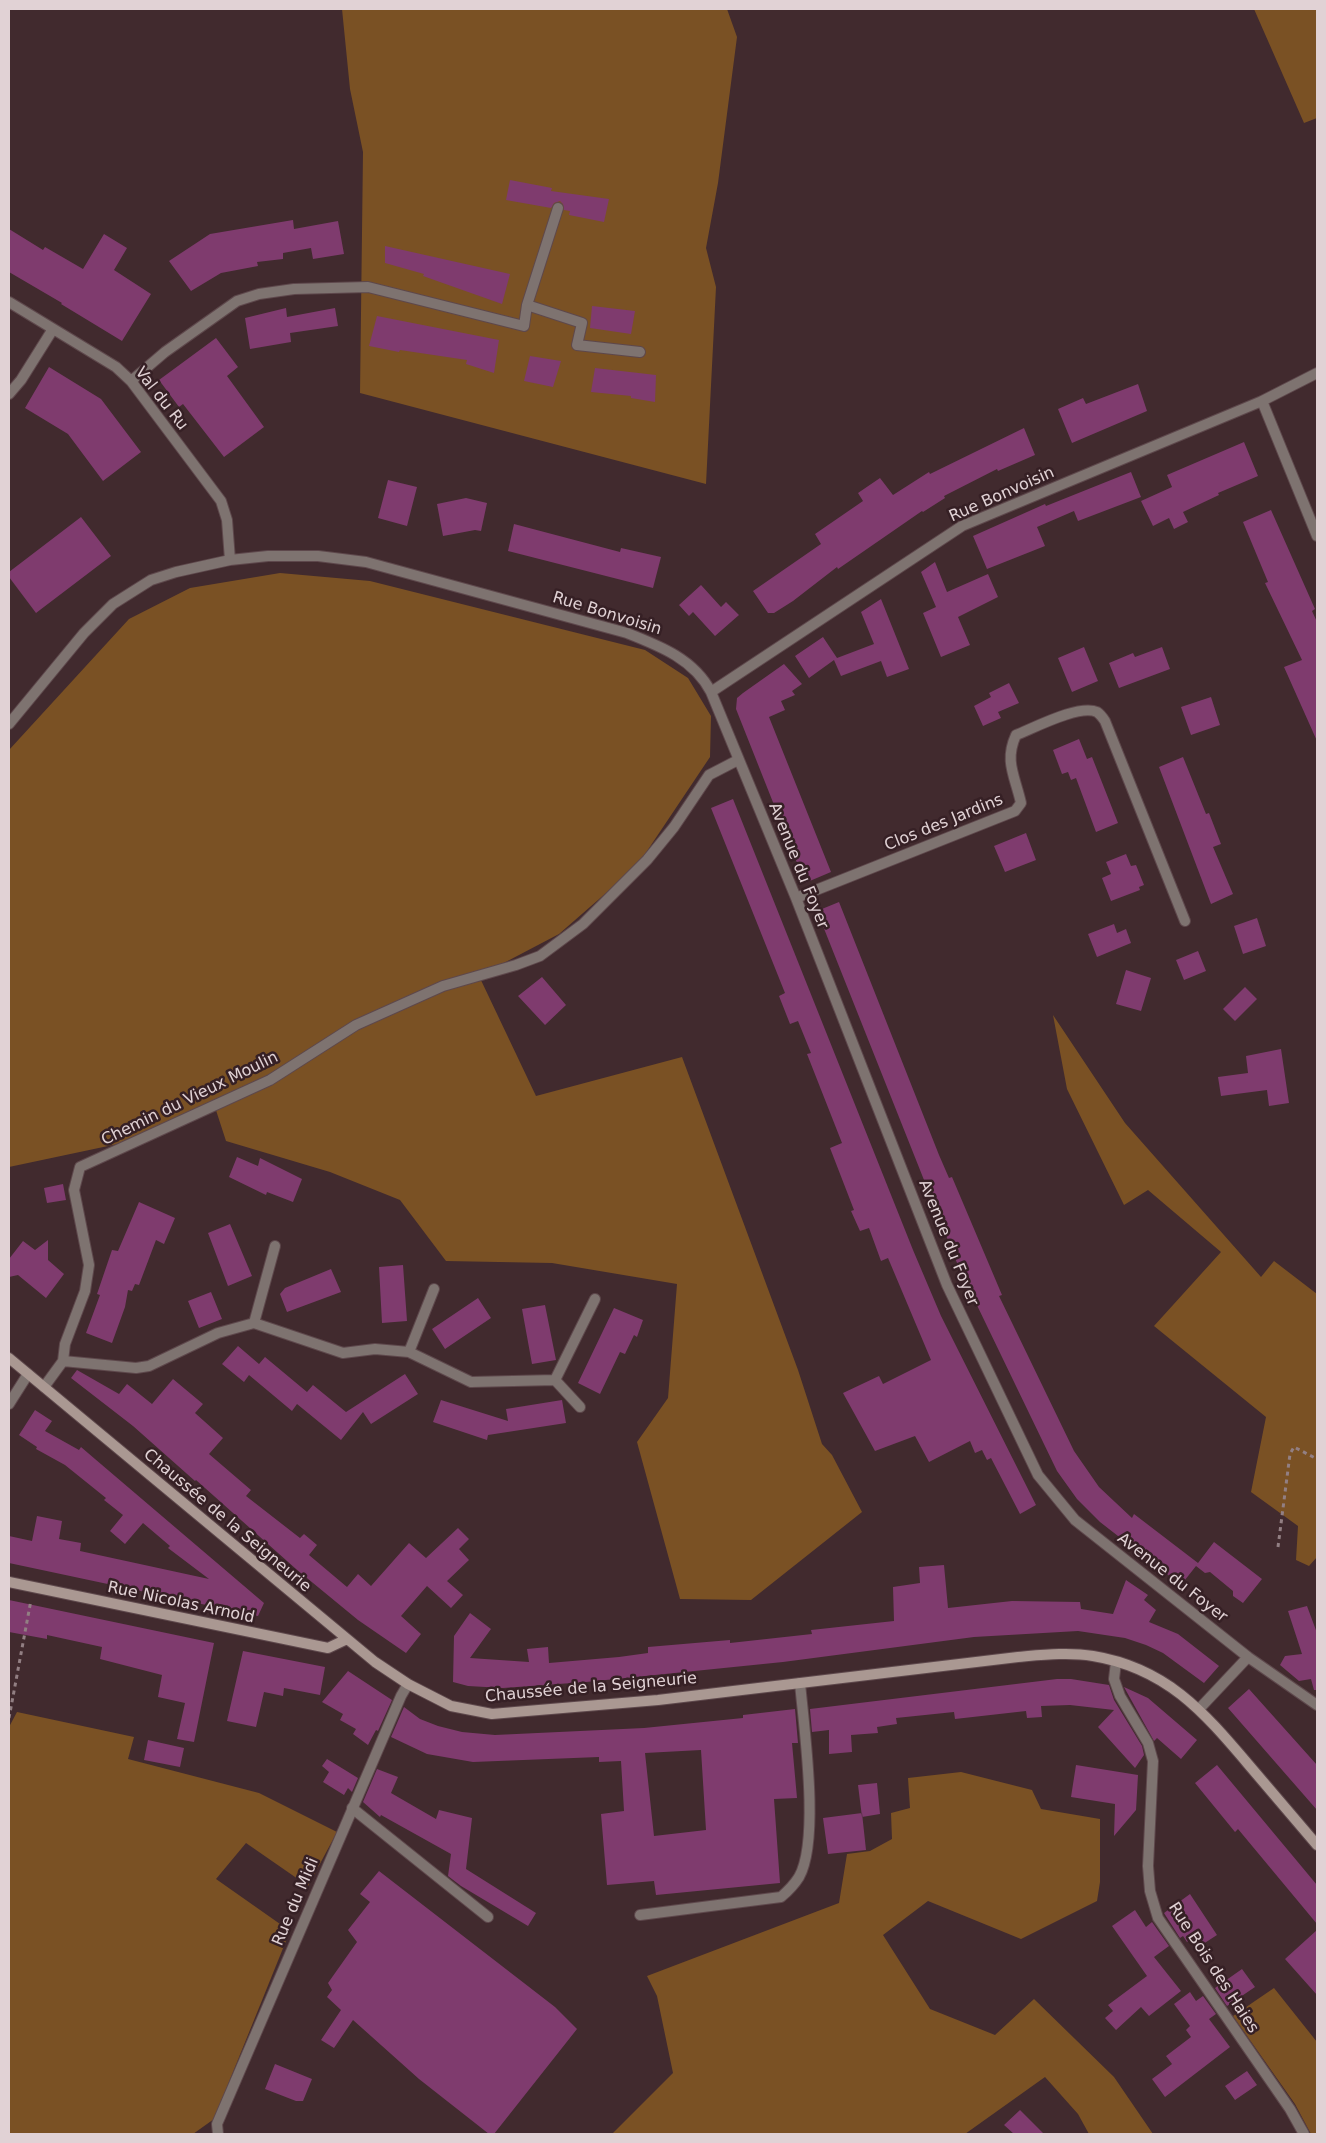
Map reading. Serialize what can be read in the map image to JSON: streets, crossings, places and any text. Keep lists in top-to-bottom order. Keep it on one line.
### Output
{"streets":{"main road":["Chaussée de la Seigneurie","Rue Nicolas Arnold"],"street":["Val du Ru","Rue Bonvoisin","Clos des Jardins","Avenue du Foyer","Chemin du Vieux Moulin","Rue du Midi","Rue Bois des Haies"]},"crossings":[["Val du Ru","Rue Bonvoisin"],["Rue Bonvoisin","Avenue du Foyer"],["Clos des Jardins","Avenue du Foyer"],["Avenue du Foyer","Chemin du Vieux Moulin"],["Chemin du Vieux Moulin","Chaussée de la Seigneurie"],["Chaussée de la Seigneurie","Rue Nicolas Arnold"],["Chaussée de la Seigneurie","Rue du Midi"],["Chaussée de la Seigneurie","Rue Bois des Haies"]]}
